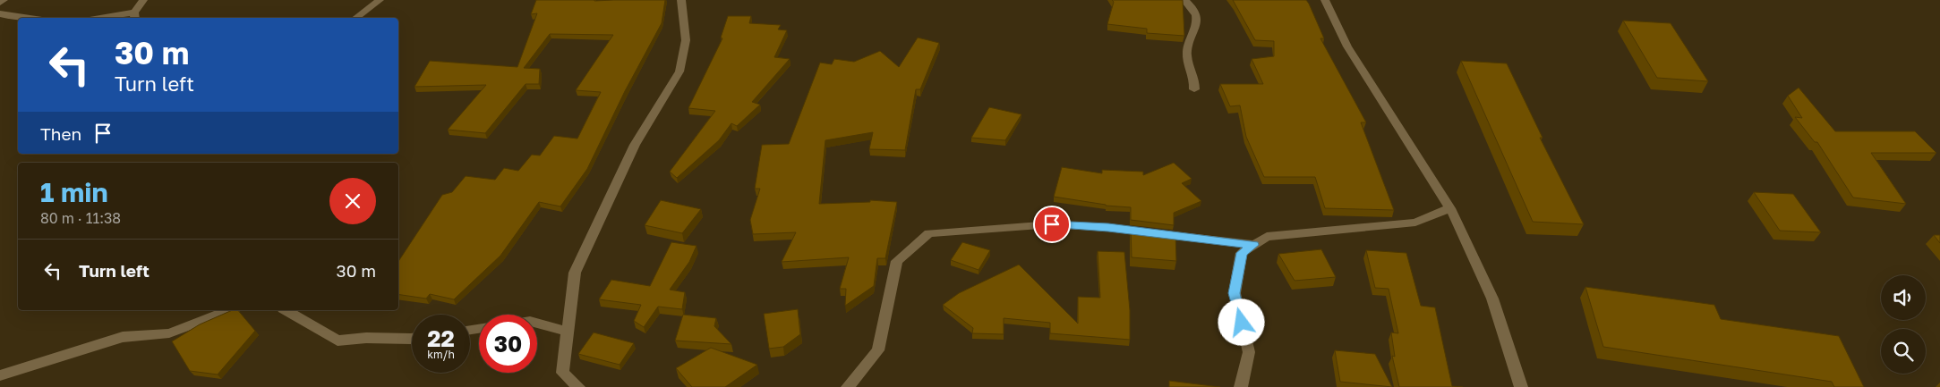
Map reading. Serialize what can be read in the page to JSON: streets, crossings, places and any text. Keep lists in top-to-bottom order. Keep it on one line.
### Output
{"page":{"turn":["30 m","Turn left"],"then":"Then","heading":["1 min","80 m · 11:38"],"list":[{"name":"Turn left","value":"30 m"}],"speed":"22 km/h","limit":"30"}}
